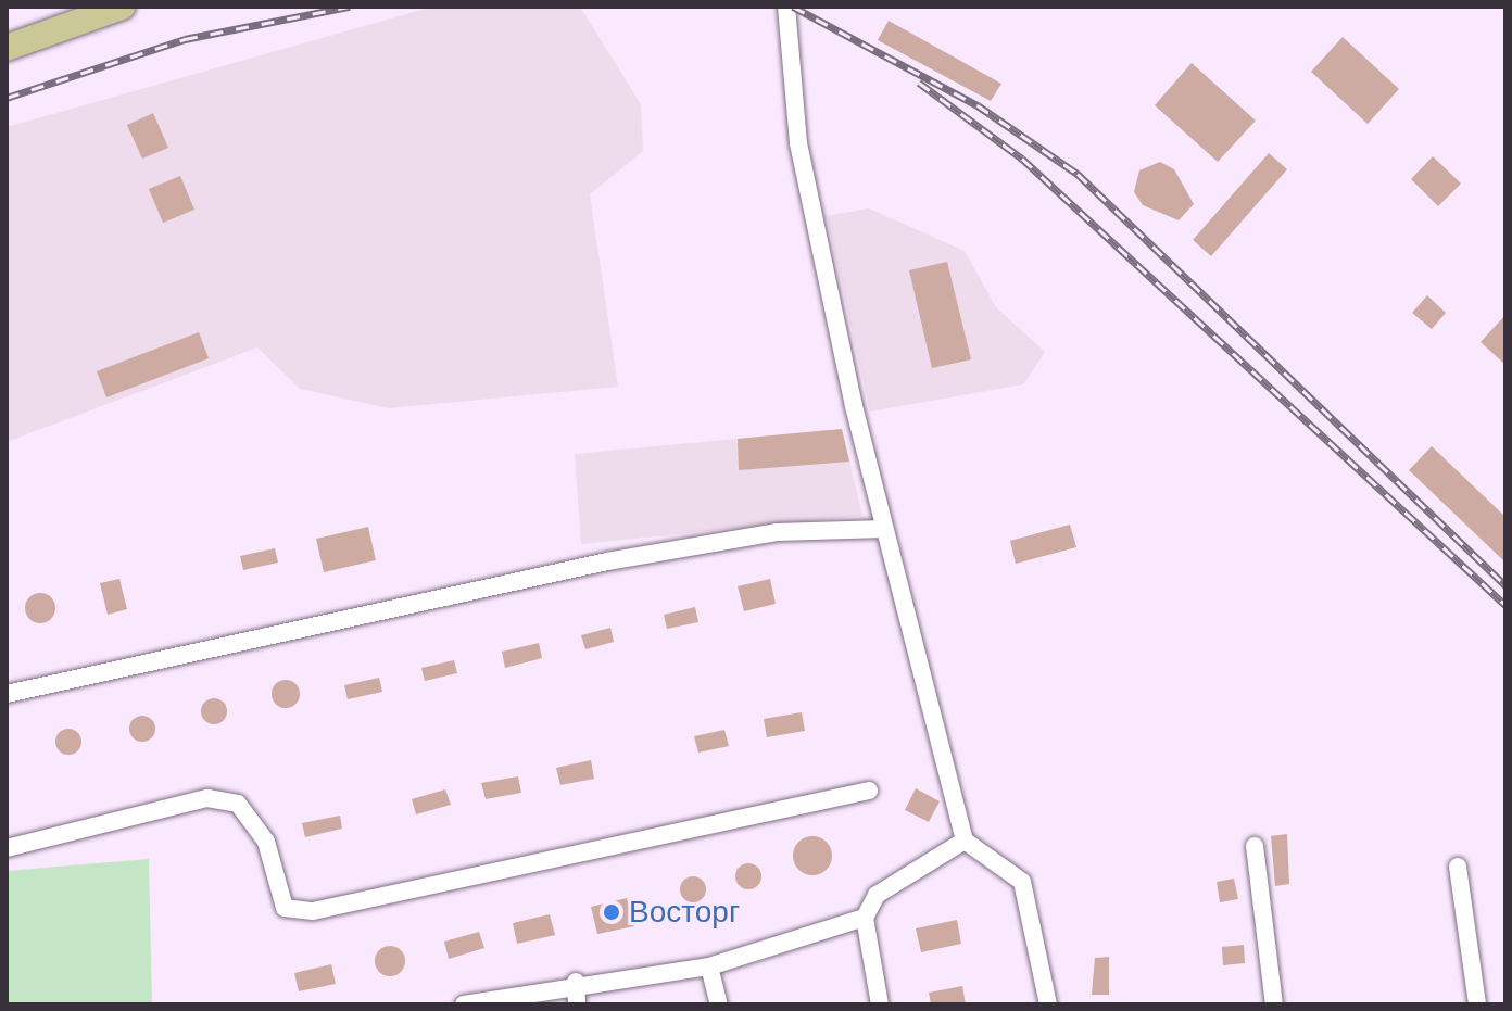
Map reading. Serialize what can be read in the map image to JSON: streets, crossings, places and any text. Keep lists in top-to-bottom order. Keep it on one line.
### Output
{"places":["Восторг"]}
